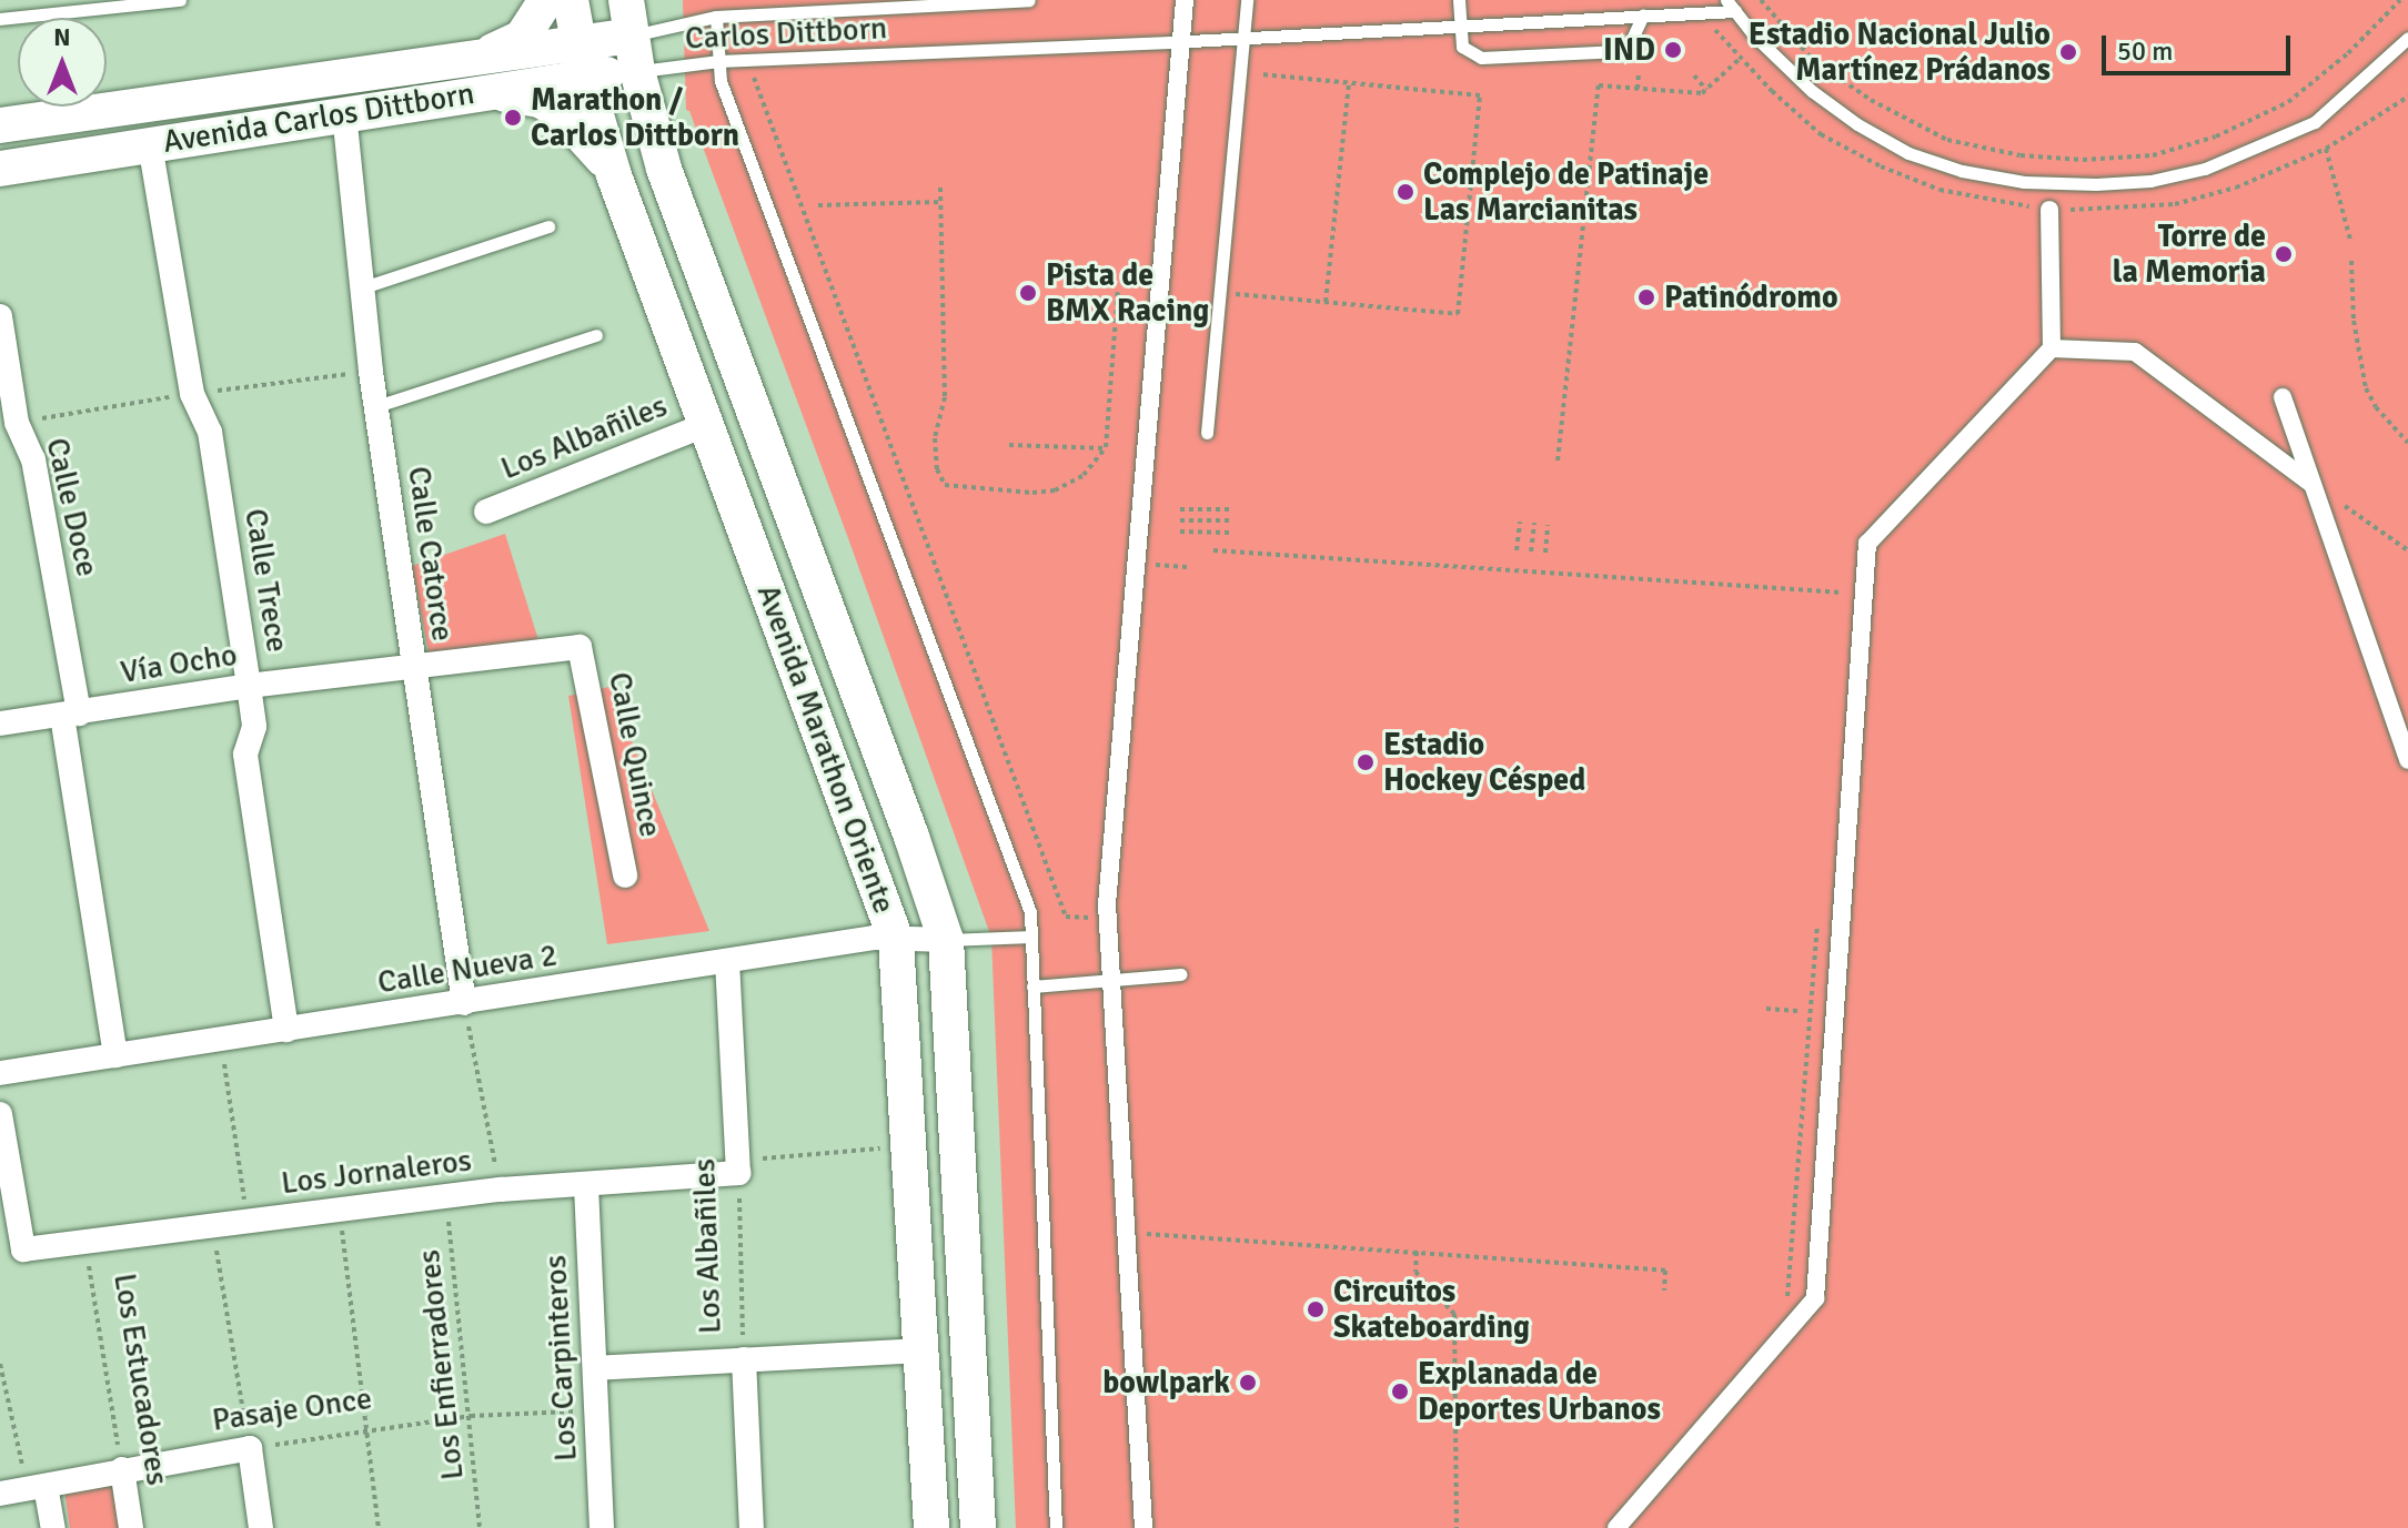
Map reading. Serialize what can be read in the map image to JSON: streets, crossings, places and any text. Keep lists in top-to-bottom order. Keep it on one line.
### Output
{"streets":{"main road":["Avenida Carlos Dittborn","Avenida Marathon Oriente"],"street":["Los Albañiles","Calle Doce","Calle Catorce","Calle Trece","Vía Ocho","Calle Quince","Calle Nueva 2","Los Jornaleros","Los Carpinteros","Los Estucadores","Pasaje Once"],"lane":["Carlos Dittborn"],"path":["Los Enfierradores"]},"crossings":[["Carlos Dittborn","Avenida Carlos Dittborn"],["Carlos Dittborn","Avenida Marathon Oriente"],["Avenida Carlos Dittborn","Calle Catorce"],["Avenida Carlos Dittborn","Calle Trece"],["Avenida Carlos Dittborn","Avenida Marathon Oriente"],["Los Albañiles","Avenida Marathon Oriente"],["Los Albañiles","Calle Nueva 2"],["Los Albañiles","Los Jornaleros"],["Calle Doce","Vía Ocho"],["Calle Doce","Calle Nueva 2"],["Calle Catorce","Vía Ocho"],["Calle Catorce","Calle Nueva 2"],["Calle Trece","Vía Ocho"],["Calle Trece","Calle Nueva 2"],["Vía Ocho","Calle Quince"],["Avenida Marathon Oriente","Calle Nueva 2"],["Los Jornaleros","Los Carpinteros"],["Los Jornaleros","Los Enfierradores"],["Los Jornaleros","Los Estucadores"],["Los Carpinteros","Pasaje Once"],["Los Enfierradores","Pasaje Once"],["Los Estucadores","Pasaje Once"]],"places":["IND","Estadio Nacional Julio Martínez Prádanos","Marathon / Carlos Dittborn","Complejo de Patinaje Las Marcianitas","Torre de la Memoria","Pista de BMX Racing","Patinódromo","Estadio Hockey Césped","Circuitos Skateboarding","bowlpark","Explanada de Deportes Urbanos"],"scale_bar":"50 m","north":"top"}
